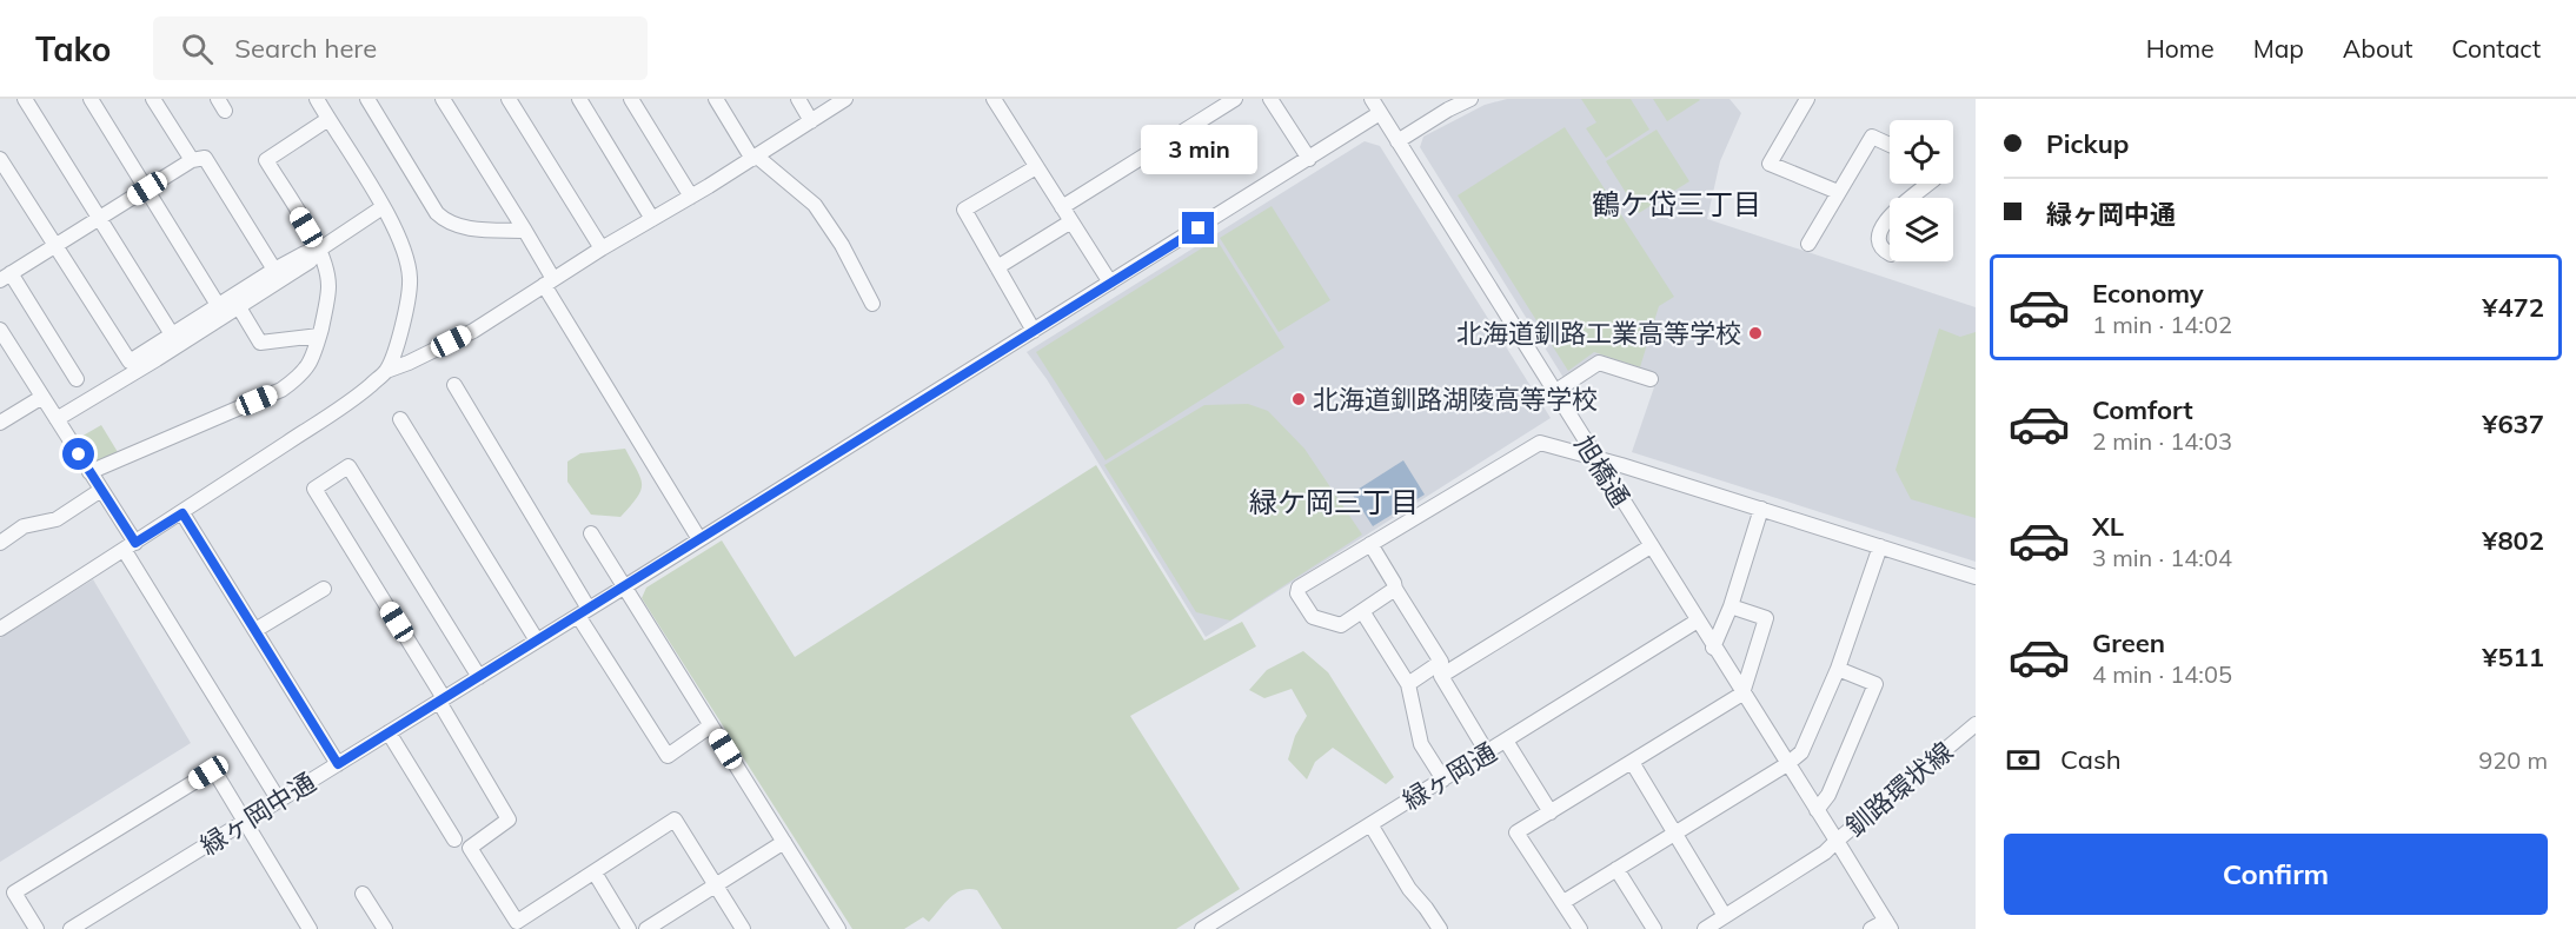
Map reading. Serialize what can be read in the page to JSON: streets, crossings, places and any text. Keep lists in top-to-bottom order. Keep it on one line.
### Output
{"streets":{"street":["旭橋通","緑ヶ岡通","釧路環状線","緑ヶ岡中通"]},"crossings":[["旭橋通","緑ヶ岡通"],["旭橋通","釧路環状線"],["旭橋通","緑ヶ岡中通"]],"districts":["鶴ケ岱三丁目","緑ケ岡三丁目"],"places":["北海道釧路工業高等学校","北海道釧路湖陵高等学校"],"page":{"header":"Tako","search":"Search here","nav":["Home","Map","About","Contact"],"banner":["Pickup","緑ヶ岡中通"],"bubble":"3 min","list":[{"name":"Economy","note":"1 min · 14:02","value":"¥472"},{"name":"Comfort","note":"2 min · 14:03","value":"¥637"},{"name":"XL","note":"3 min · 14:04","value":"¥802"},{"name":"Green","note":"4 min · 14:05","value":"¥511"}],"pay":["Cash","920 m"],"buttons":"Confirm"}}
